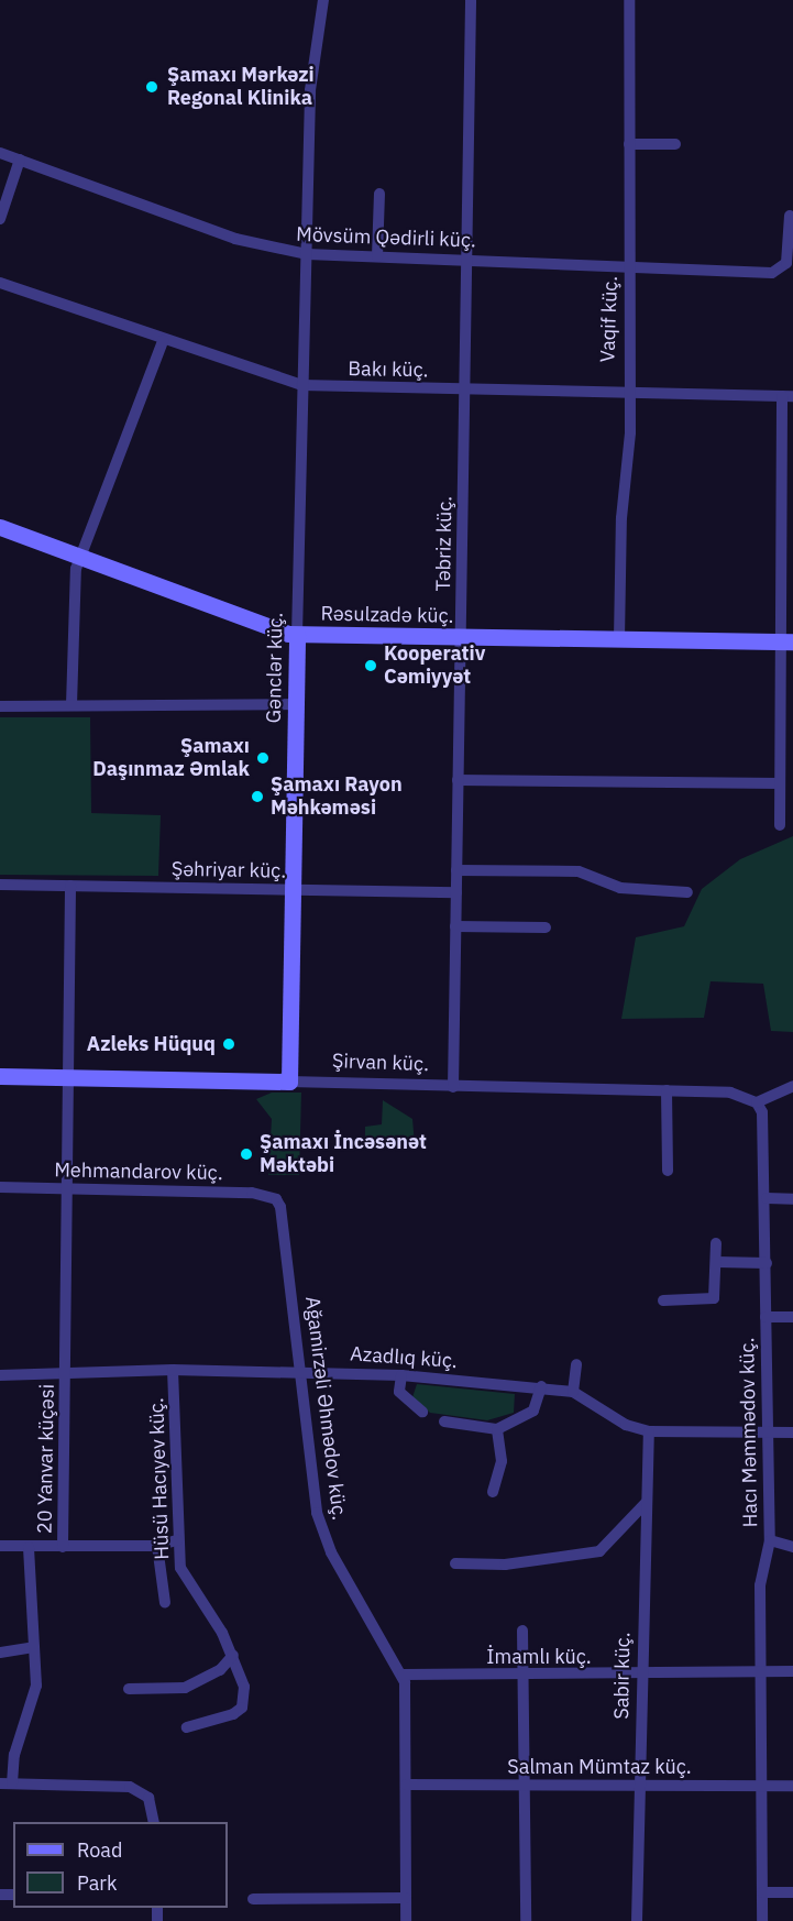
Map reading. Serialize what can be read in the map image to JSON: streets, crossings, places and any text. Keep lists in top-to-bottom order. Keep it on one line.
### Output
{"streets":{"street":["Mövsüm Qədirli küç.","Vaqif küç.","Bakı küç.","Təbriz küç.","Rəsulzadə küç.","Gənclər küç.","Şəhriyar küç.","Şirvan küç.","Mehmandarov küç.","Azadlıq küç.","Ağamirzəli Əhmədov küç.","Hacı Məmmədov küç.","20 Yanvar küçəsi","Hüsü Hacıyev küç.","İmamlı küç.","Sabir küç.","Salman Mümtaz küç."]},"crossings":[["Mövsüm Qədirli küç.","Vaqif küç."],["Mövsüm Qədirli küç.","Təbriz küç."],["Mövsüm Qədirli küç.","Gənclər küç."],["Vaqif küç.","Bakı küç."],["Vaqif küç.","Rəsulzadə küç."],["Bakı küç.","Təbriz küç."],["Bakı küç.","Gənclər küç."],["Təbriz küç.","Rəsulzadə küç."],["Təbriz küç.","Şəhriyar küç."],["Təbriz küç.","Şirvan küç."],["Rəsulzadə küç.","Gənclər küç."],["Gənclər küç.","Şəhriyar küç."],["Gənclər küç.","Şirvan küç."],["Şəhriyar küç.","20 Yanvar küçəsi"],["Şirvan küç.","Hacı Məmmədov küç."],["Şirvan küç.","20 Yanvar küçəsi"],["Mehmandarov küç.","Ağamirzəli Əhmədov küç."],["Mehmandarov küç.","20 Yanvar küçəsi"],["Azadlıq küç.","Ağamirzəli Əhmədov küç."],["Azadlıq küç.","Hacı Məmmədov küç."],["Azadlıq küç.","20 Yanvar küçəsi"],["Azadlıq küç.","Hüsü Hacıyev küç."],["Azadlıq küç.","Sabir küç."],["Ağamirzəli Əhmədov küç.","İmamlı küç."],["Ağamirzəli Əhmədov küç.","Salman Mümtaz küç."],["Hacı Məmmədov küç.","İmamlı küç."],["Hacı Məmmədov küç.","Salman Mümtaz küç."],["İmamlı küç.","Sabir küç."],["Sabir küç.","Salman Mümtaz küç."]],"places":["Şamaxı Mərkəzi Regonal Klinika","Kooperativ Cəmiyyət","Şamaxı Daşınmaz Əmlak","Şamaxı Rayon Məhkəməsi","Azleks Hüquq","Şamaxı İncəsənət Məktəbi"],"legend":["Road","Park"]}
